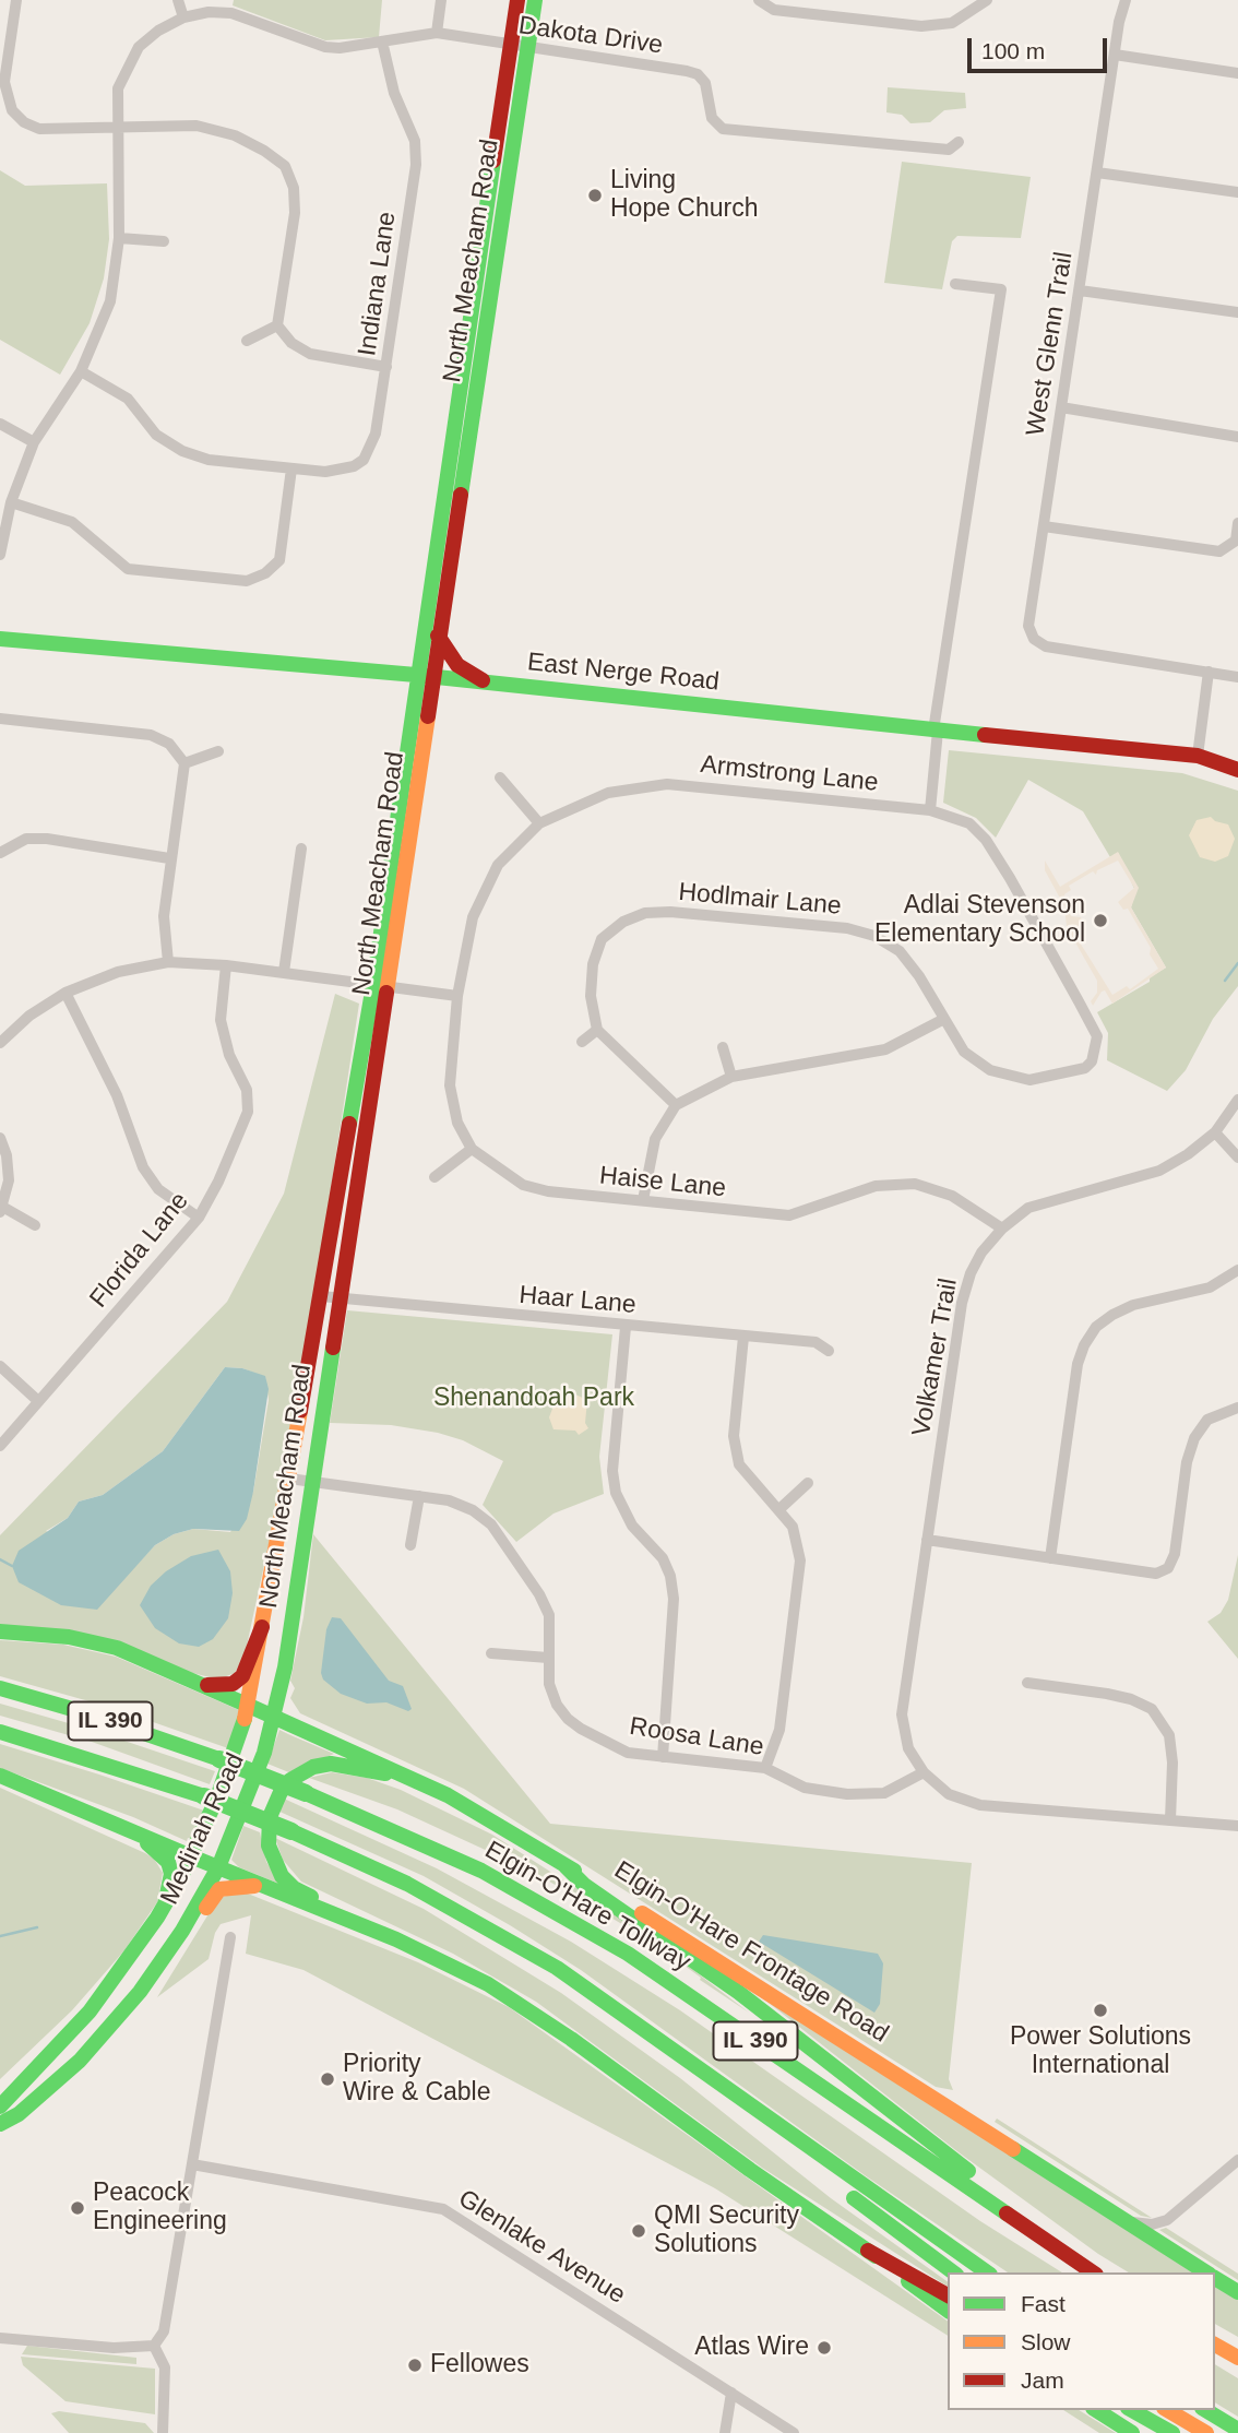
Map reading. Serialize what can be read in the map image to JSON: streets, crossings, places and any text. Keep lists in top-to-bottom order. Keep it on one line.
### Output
{"streets":{"main road":["North Meacham Road","East Nerge Road","IL 390","Medinah Road","Elgin-O'Hare Tollway","Elgin-O'Hare Frontage Road"],"street":["Dakota Drive","Indiana Lane","West Glenn Trail","Armstrong Lane","Hodlmair Lane","Haise Lane","Florida Lane","Haar Lane","Volkamer Trail","Roosa Lane","Glenlake Avenue"]},"crossings":[["Dakota Drive","North Meacham Road"],["Dakota Drive","Indiana Lane"],["North Meacham Road","East Nerge Road"],["North Meacham Road","Haar Lane"],["North Meacham Road","Roosa Lane"],["North Meacham Road","Medinah Road"],["North Meacham Road","Elgin-O'Hare Frontage Road"],["Armstrong Lane","Hodlmair Lane"],["Haise Lane","Volkamer Trail"],["Volkamer Trail","Roosa Lane"]],"parks":["Shenandoah Park"],"places":["Living Hope Church","Adlai Stevenson Elementary School","Power Solutions International","Priority Wire & Cable","Peacock Engineering","QMI Security Solutions","Atlas Wire","Fellowes"],"legend":["Fast","Slow","Jam"],"scale_bar":"100 m"}
